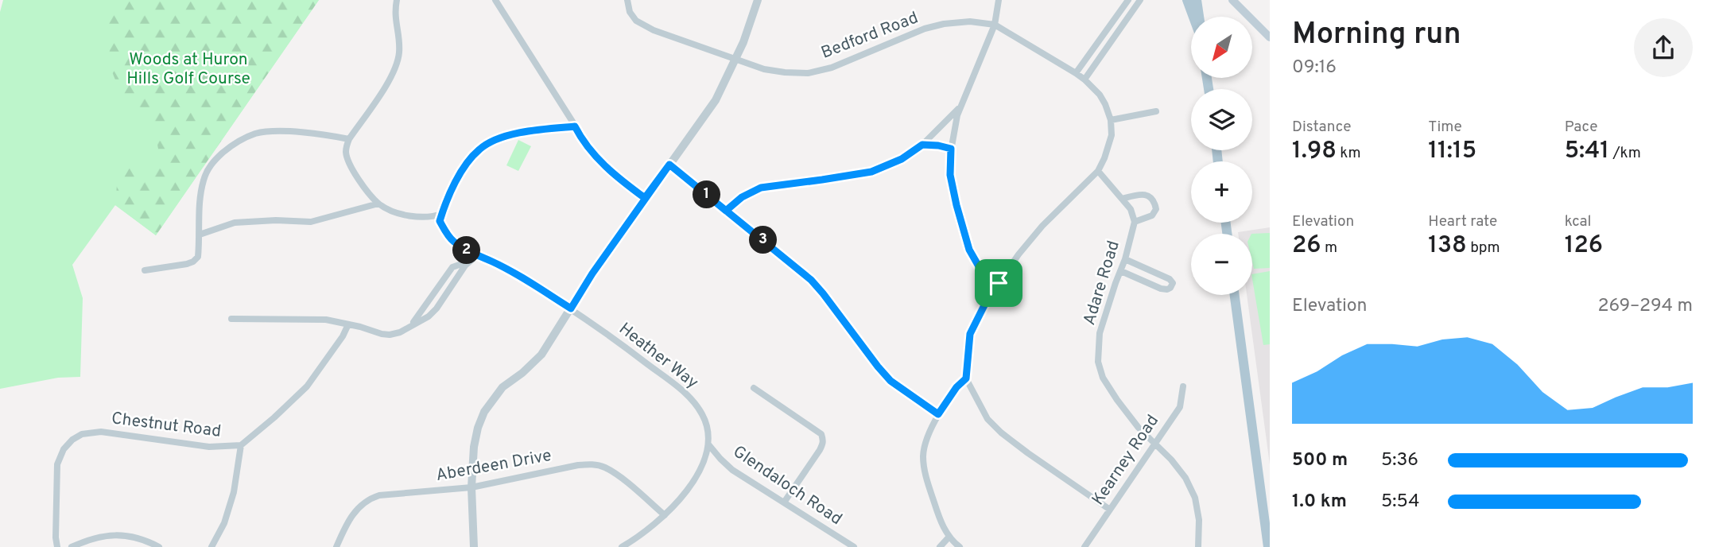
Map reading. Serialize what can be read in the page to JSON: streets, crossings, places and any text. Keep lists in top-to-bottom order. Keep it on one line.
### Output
{"streets":{"street":["Bedford Road","Adare Road","Heather Way","Chestnut Road","Kearney Road","Aberdeen Drive","Glendaloch Road"]},"crossings":[["Adare Road","Kearney Road"],["Heather Way","Aberdeen Drive"],["Heather Way","Glendaloch Road"]],"parks":["Woods at Huron Hills Golf Course"],"north":"bottom left","page":{"heading":["Morning run","09:16"],"map_buttons":["+","−"],"stats":[["Distance","1.98 km"],["Time","11:15"],["Pace","5:41 /km"],["Elevation","26 m"],["Heart rate","138 bpm"],["kcal","126"]],"pins":["1","3","2"],"chart":["Elevation","269–294 m"],"list":[{"name":"500 m","note":"5:36"},{"name":"1.0 km","note":"5:54"}]}}
